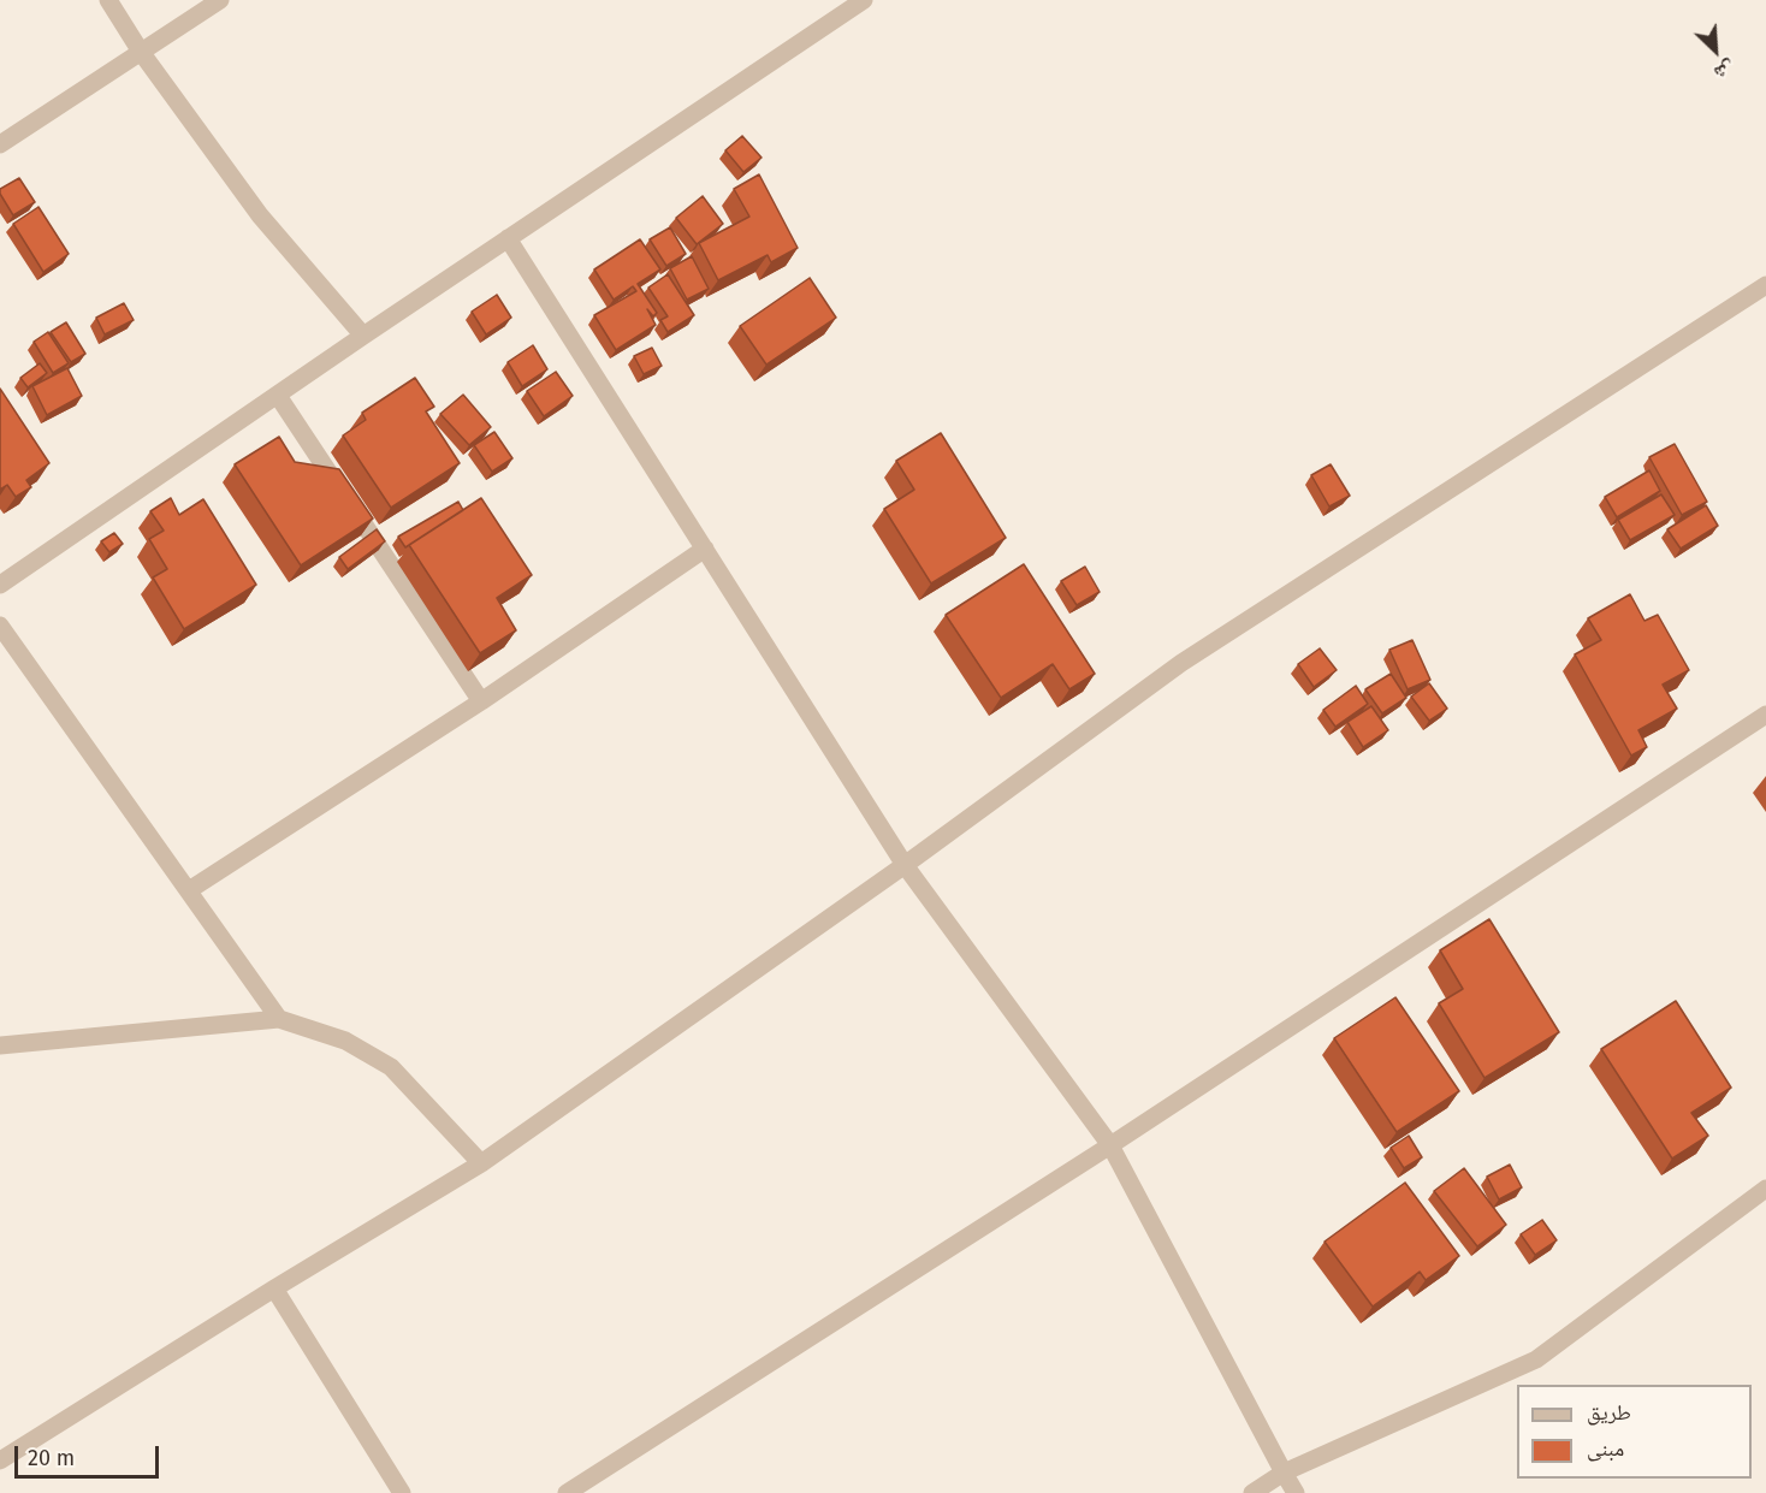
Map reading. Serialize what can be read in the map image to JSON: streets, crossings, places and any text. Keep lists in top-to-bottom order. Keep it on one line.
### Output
{"legend":["طريق","مبنى"],"scale_bar":"20 m","north":"bottom right"}
